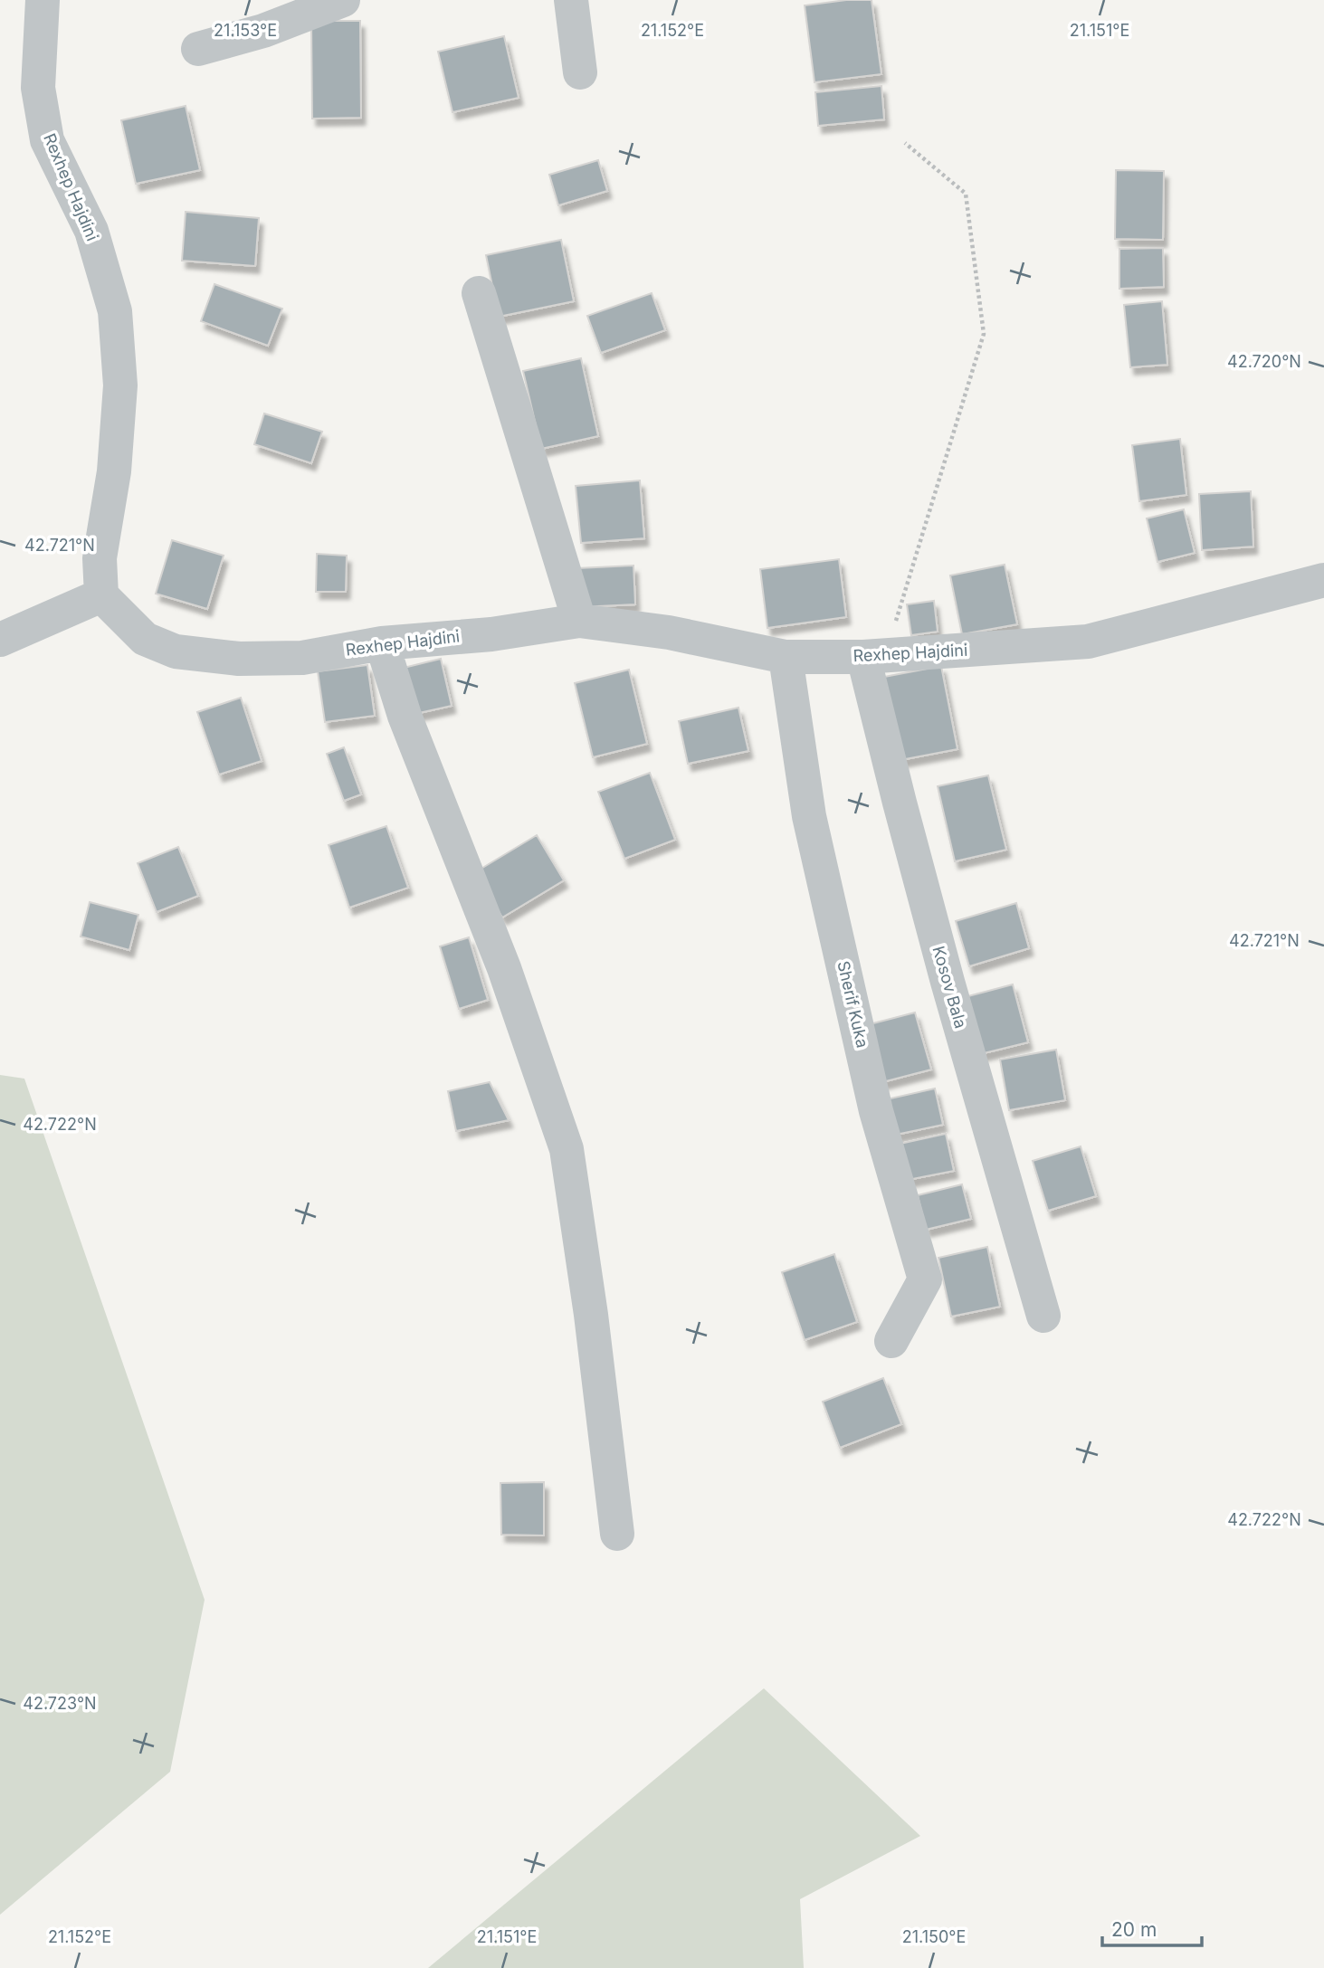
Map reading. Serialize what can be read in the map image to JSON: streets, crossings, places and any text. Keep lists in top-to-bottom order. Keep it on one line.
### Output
{"streets":{"street":["Rexhep Hajdini","Kosov Bala","Sherif Kuka"]},"crossings":[["Rexhep Hajdini","Kosov Bala"],["Rexhep Hajdini","Sherif Kuka"]],"scale_bar":"20 m","coordinates":["21.153°E","21.152°E","21.151°E","42.720°N","42.721°N","42.722°N","42.723°N","21.150°E"]}
